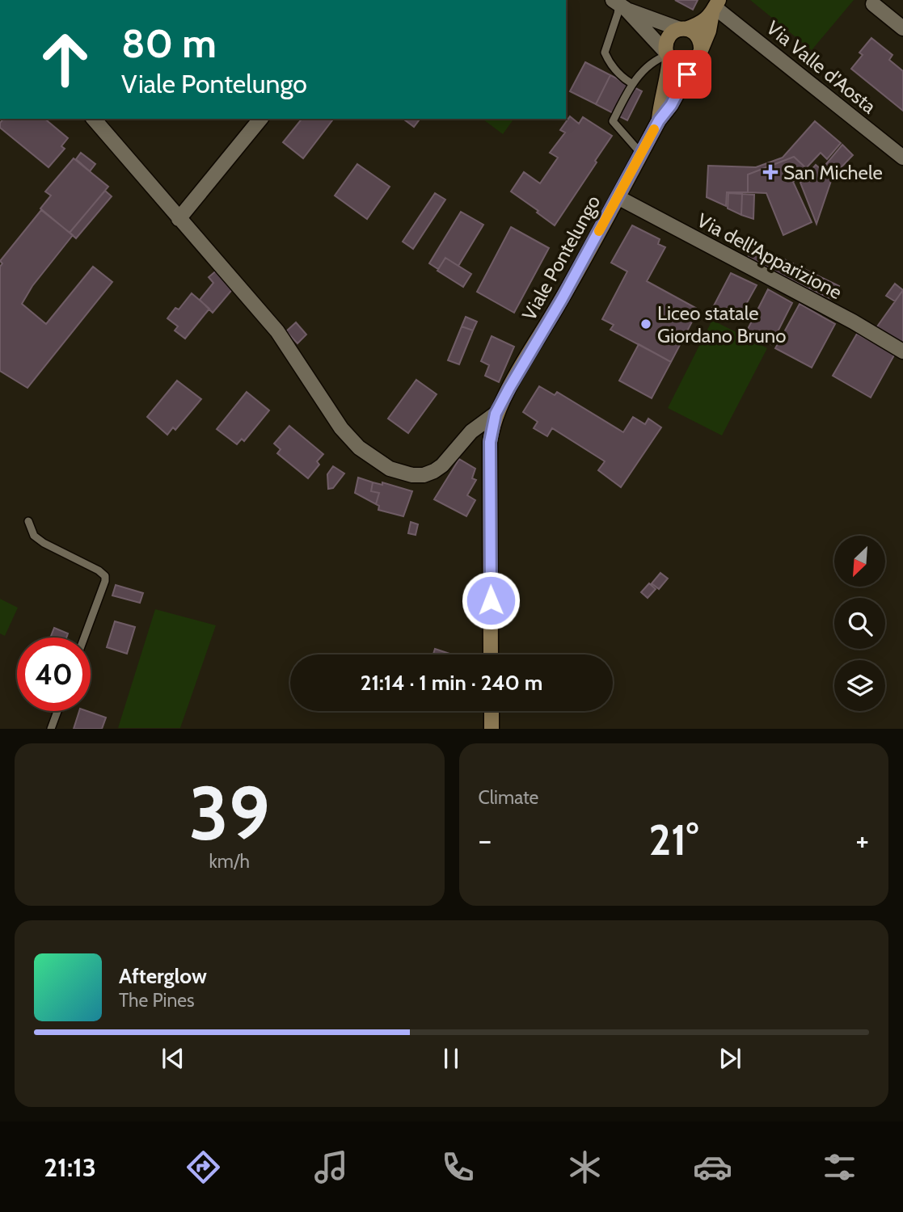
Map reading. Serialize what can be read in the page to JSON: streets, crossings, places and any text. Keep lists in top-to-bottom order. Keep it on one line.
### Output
{"streets":{"street":["Via Valle d'Aosta","Via dell'Apparizione","Viale Pontelungo"]},"crossings":[["Via Valle d'Aosta","Viale Pontelungo"],["Via dell'Apparizione","Viale Pontelungo"]],"places":{"health":["San Michele"],"other":["Liceo statale Giordano Bruno"]},"north":"bottom left","page":{"turn":["80 m","Viale Pontelungo"],"limit":"40","trip":"21:14 · 1 min · 240 m","tile":[["39","km/h"],"Climate"],"heat":["−","21°","+"],"song":["Afterglow","The Pines"],"tabs":"21:13"}}
